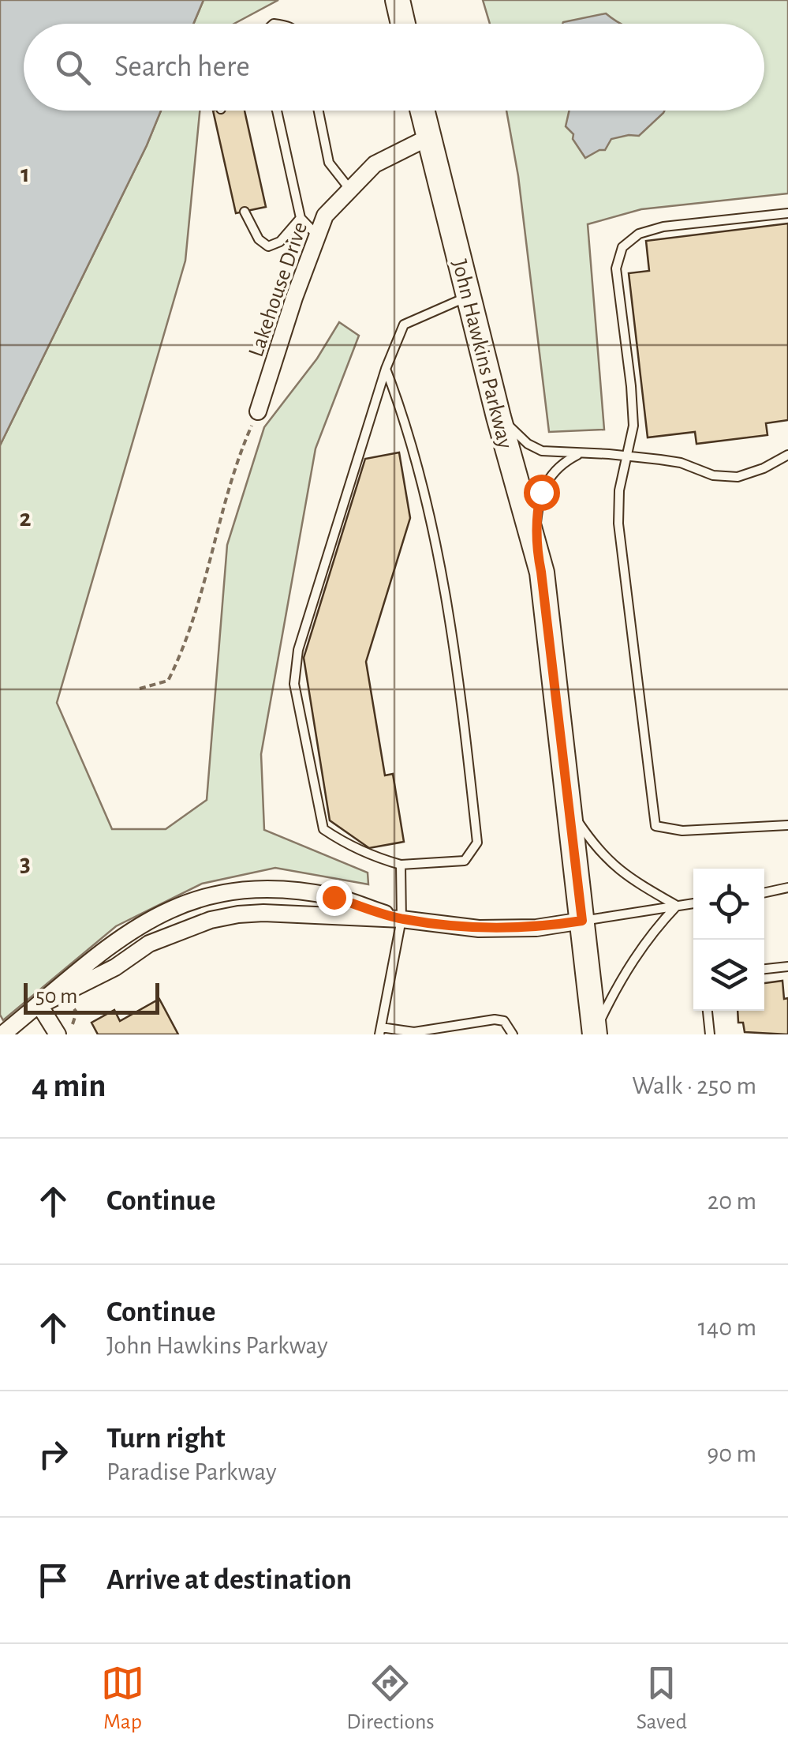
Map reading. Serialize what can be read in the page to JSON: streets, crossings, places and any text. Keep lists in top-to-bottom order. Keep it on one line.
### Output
{"streets":{"main road":["John Hawkins Parkway"],"street":["Lakehouse Drive"]},"crossings":[["Lakehouse Drive","John Hawkins Parkway"]],"scale_bar":"50 m","page":{"search":"Search here","scale":"50 m","heading":["4 min","Walk · 250 m"],"list":[["Continue","20 m"],["Continue","John Hawkins Parkway","140 m"],["Turn right","Paradise Parkway","90 m"],"Arrive at destination"],"nav":["Map","Directions","Saved"]},"grid":{"rows":["1","2","3"]}}
